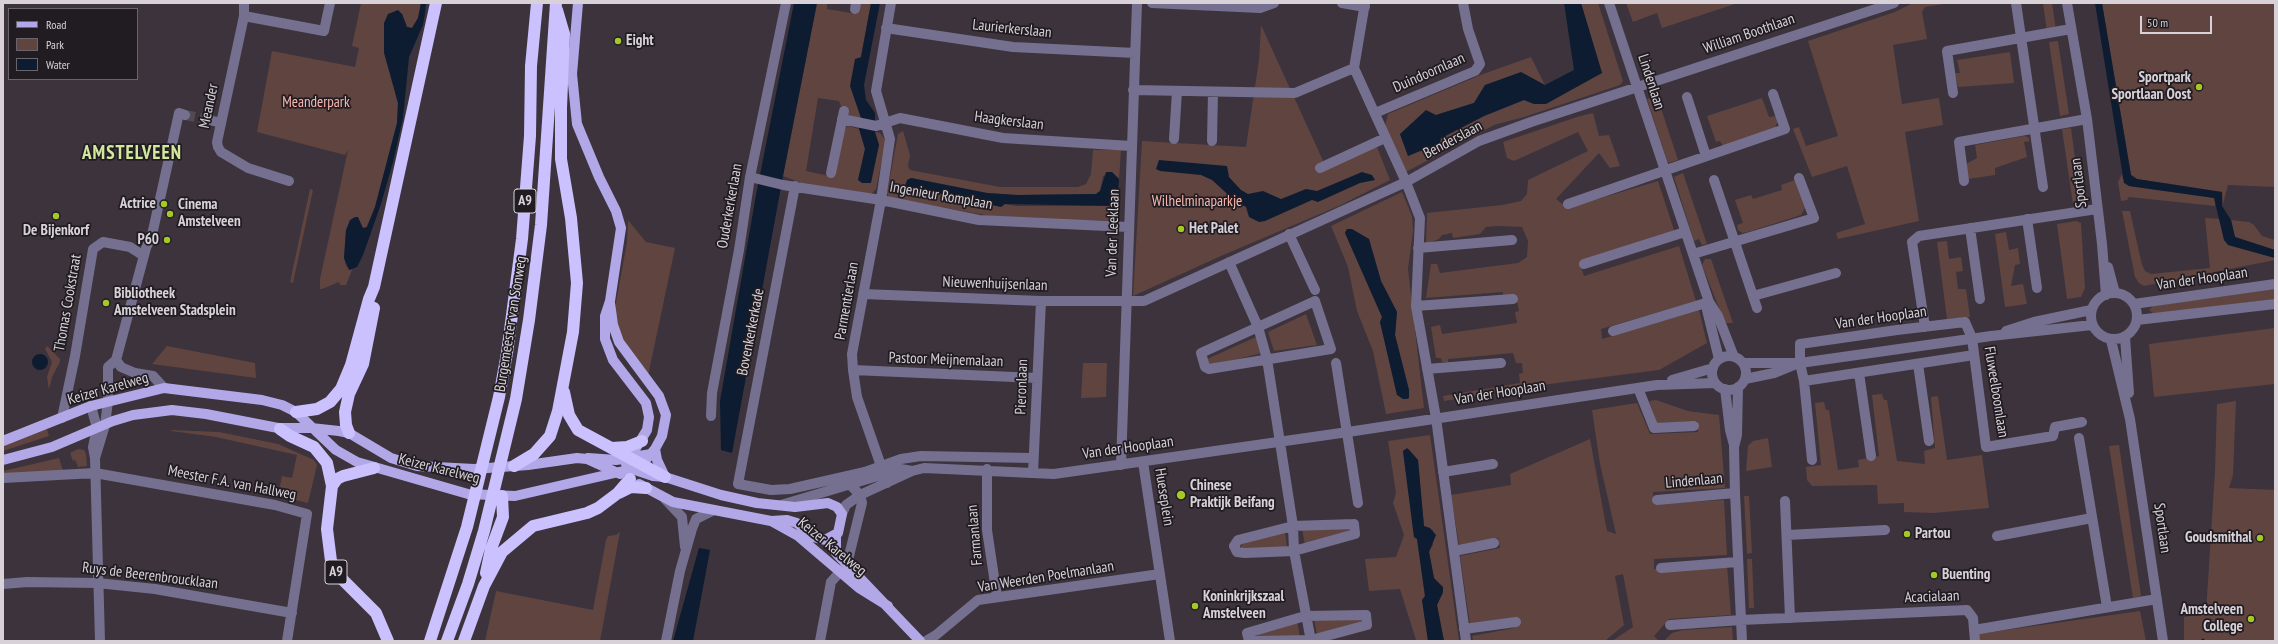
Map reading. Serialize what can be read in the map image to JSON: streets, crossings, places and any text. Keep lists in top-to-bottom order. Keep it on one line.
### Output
{"streets":{"highway":["A9","Burgemeester van Sonweg"],"main road":["Keizer Karelweg"],"street":["Laurierkerslaan","William Boothlaan","Duindoornlaan","Lindenlaan","Meander","Haagkerslaan","Benderslaan","Sportlaan","Ingenieur Romplaan","Ouderkerkerlaan","Van der Leeklaan","Van der Hooplaan","Nieuwenhuijsenlaan","Parmentierlaan","Thomas Cookstraat","Bovenkerkerkade","Pastoor Meijnemalaan","Pieronlaan","Fluweelboomlaan","Meester F.A. van Hallweg","Hueseplein","Farmanlaan","Ruys de Beerenbroucklaan","Van Weerden Poelmanlaan","Acacialaan"]},"crossings":[["Laurierkerslaan","Van der Leeklaan"],["Laurierkerslaan","Parmentierlaan"],["William Boothlaan","Lindenlaan"],["William Boothlaan","Benderslaan"],["Lindenlaan","Benderslaan"],["Lindenlaan","Van der Hooplaan"],["Lindenlaan","Acacialaan"],["Haagkerslaan","Van der Leeklaan"],["Haagkerslaan","Parmentierlaan"],["Benderslaan","Van der Leeklaan"],["Benderslaan","Nieuwenhuijsenlaan"],["Sportlaan","Van der Hooplaan"],["Ingenieur Romplaan","Ouderkerkerlaan"],["Ingenieur Romplaan","Van der Leeklaan"],["Ingenieur Romplaan","Parmentierlaan"],["Ingenieur Romplaan","Bovenkerkerkade"],["A9","Burgemeester van Sonweg"],["A9","Keizer Karelweg"],["Van der Leeklaan","Van der Hooplaan"],["Van der Leeklaan","Nieuwenhuijsenlaan"],["Van der Hooplaan","Parmentierlaan"],["Van der Hooplaan","Pieronlaan"],["Van der Hooplaan","Fluweelboomlaan"],["Van der Hooplaan","Hueseplein"],["Van der Hooplaan","Farmanlaan"],["Nieuwenhuijsenlaan","Parmentierlaan"],["Nieuwenhuijsenlaan","Pieronlaan"],["Parmentierlaan","Pastoor Meijnemalaan"],["Thomas Cookstraat","Keizer Karelweg"],["Pastoor Meijnemalaan","Pieronlaan"],["Meester F.A. van Hallweg","Ruys de Beerenbroucklaan"],["Hueseplein","Van Weerden Poelmanlaan"],["Farmanlaan","Van Weerden Poelmanlaan"]],"districts":["AMSTELVEEN"],"parks":["Meanderpark","Wilhelminaparkje"],"places":["Eight","Sportpark Sportlaan Oost","Actrice","Cinema Amstelveen","De Bijenkorf","Het Palet","P60","Bibliotheek Amstelveen Stadsplein","Chinese Praktijk Beifang","Partou","Goudsmithal","Buenting","Koninkrijkszaal Amstelveen","Amstelveen College"],"legend":["Road","Park","Water"],"scale_bar":"50 m"}
